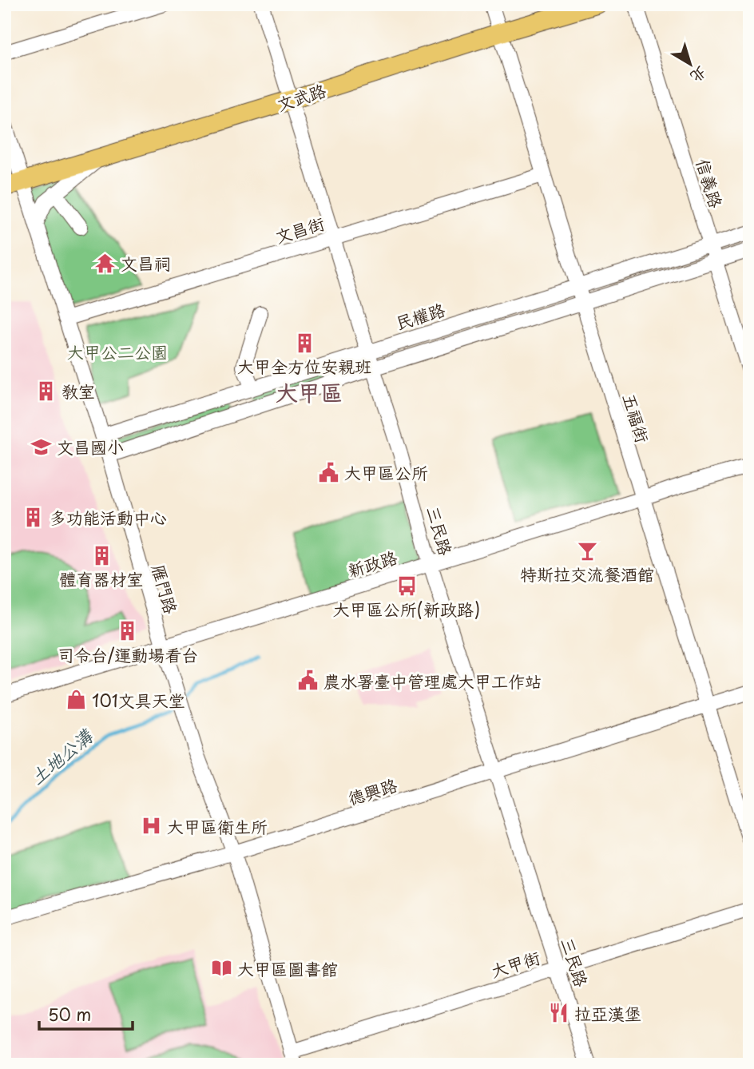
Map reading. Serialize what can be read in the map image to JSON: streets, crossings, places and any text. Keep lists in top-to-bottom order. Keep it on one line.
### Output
{"streets":{"main road":["文武路"],"street":["信義路","文昌街","民權路","五福街","三民路","新政路","雁門路","德興路","大甲街"]},"crossings":[["文武路","五福街"],["文武路","三民路"],["文武路","雁門路"],["信義路","民權路"],["文昌街","五福街"],["文昌街","三民路"],["文昌街","雁門路"],["民權路","五福街"],["民權路","三民路"],["民權路","雁門路"],["五福街","新政路"],["五福街","德興路"],["三民路","新政路"],["三民路","德興路"],["三民路","大甲街"],["新政路","雁門路"],["雁門路","德興路"],["雁門路","大甲街"]],"districts":["大甲區"],"water":["土地公溝"],"parks":["大甲公二公園"],"places":{"temple":["文昌祠"],"building":["大甲全方位安親班","教室","多功能活動中心","體育器材室","司令台/運動場看台"],"school or university":["文昌國小"],"public building":["大甲區公所","農水署臺中管理處大甲工作站"],"bar":["特斯拉交流餐酒館"],"bus stop":["大甲區公所(新政路)"],"shop":["101文具天堂"],"hospital":["大甲區衛生所"],"library":["大甲區圖書館"],"restaurant":["拉亞漢堡"]},"scale_bar":"50 m","north":"bottom right"}
